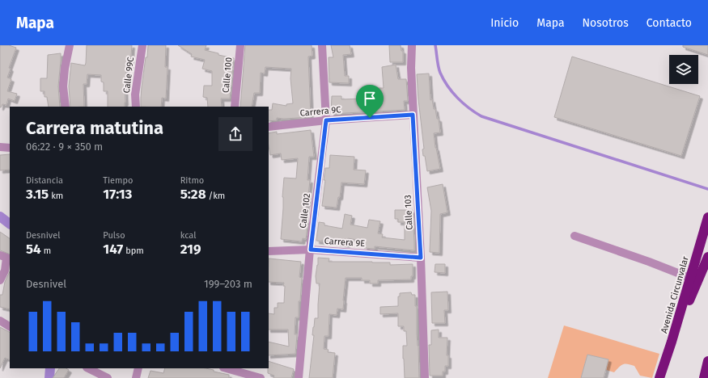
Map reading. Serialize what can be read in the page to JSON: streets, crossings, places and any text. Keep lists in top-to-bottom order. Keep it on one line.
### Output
{"streets":{"highway":["Avenida Circunvalar"],"street":["Calle 99C","Calle 100","Carrera 9C","Calle 102","Calle 103","Carrera 9E"]},"crossings":[["Carrera 9C","Calle 102"],["Carrera 9C","Calle 103"],["Calle 102","Carrera 9E"],["Calle 103","Carrera 9E"]],"page":{"header":"Mapa","nav":["Inicio","Mapa","Nosotros","Contacto"],"heading":["Carrera matutina","06:22 · 9 × 350 m"],"stats":[["Distancia","3.15 km"],["Tiempo","17:13"],["Ritmo","5:28 /km"],["Desnivel","54 m"],["Pulso","147 bpm"],["kcal","219"]],"chart":["Desnivel","199–203 m"]}}
